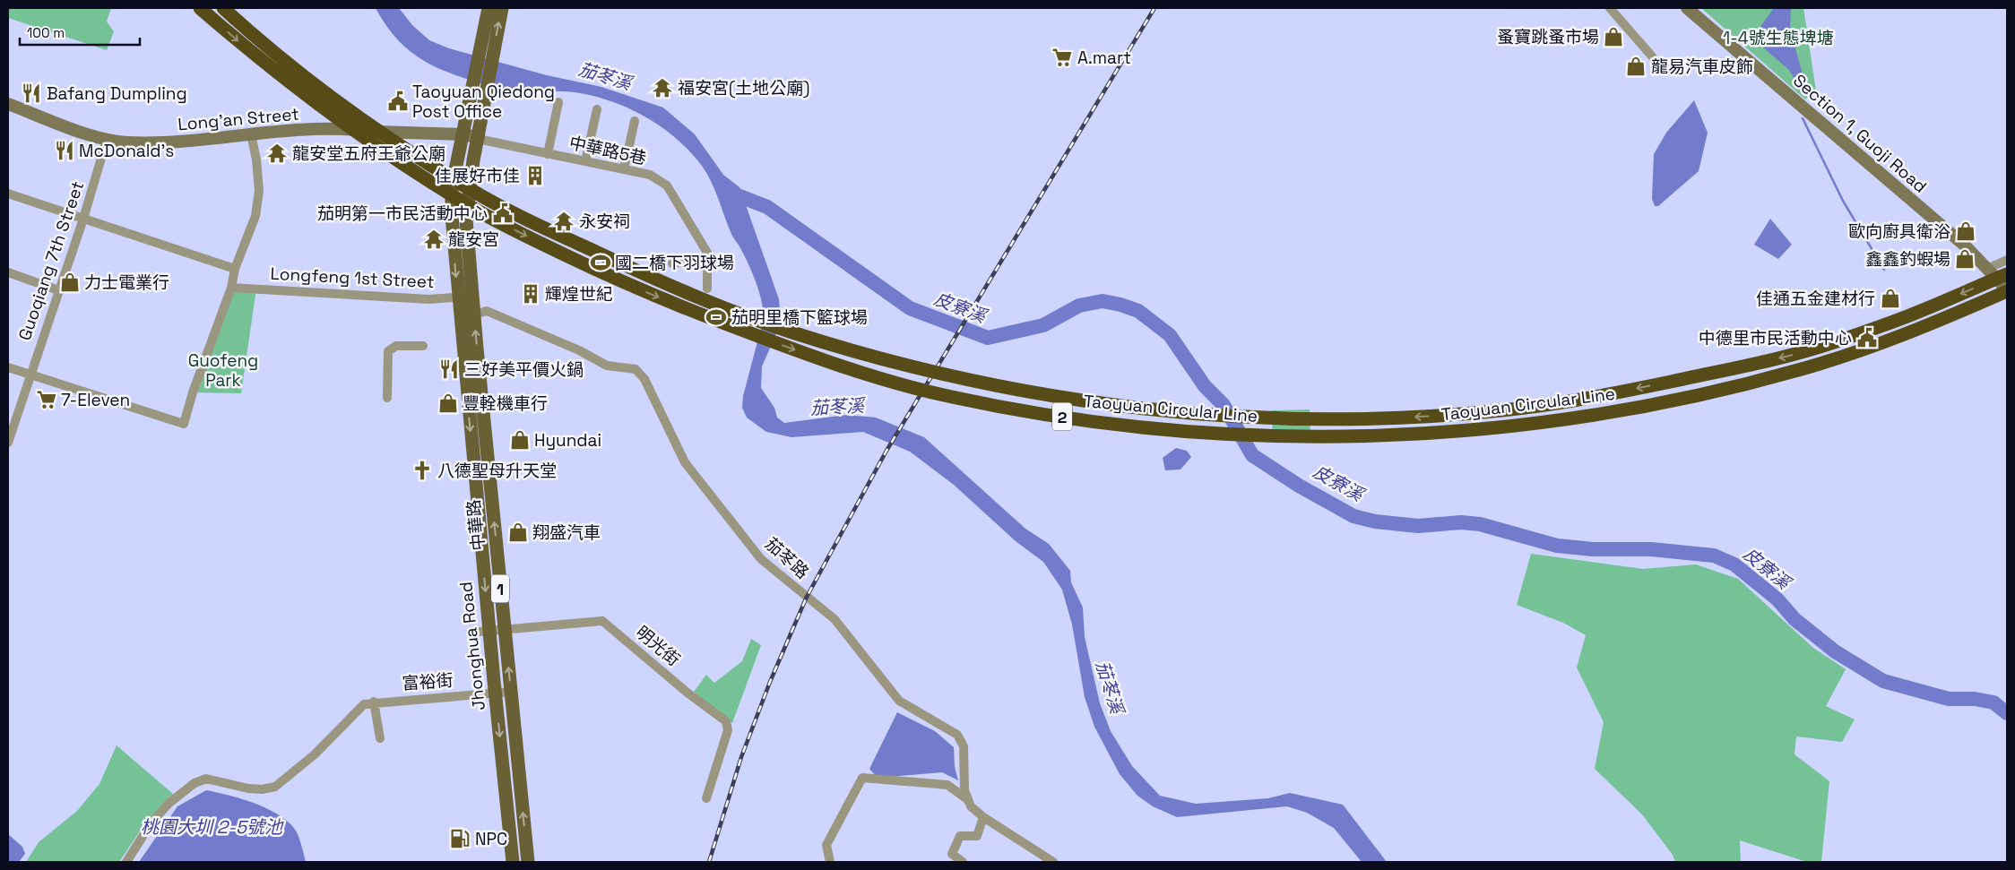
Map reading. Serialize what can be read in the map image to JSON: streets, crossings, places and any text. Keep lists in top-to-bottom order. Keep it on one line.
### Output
{"streets":{"highway":["Taoyuan Circular Line","2"],"main road":["中華路","1","Jhonghua Road"],"street":["Long'an Street","Section 1, Guoji Road","中華路5巷","Guoqiang 7th Street","Longfeng 1st Street","茄苳路","明光街","富裕街"]},"crossings":[["Long'an Street","中華路5巷"],["Long'an Street","Guoqiang 7th Street"],["Long'an Street","中華路"],["Long'an Street","1"],["Section 1, Guoji Road","Taoyuan Circular Line"],["中華路5巷","中華路"],["Longfeng 1st Street","中華路"],["Longfeng 1st Street","1"],["中華路","茄苳路"],["中華路","1"],["中華路","明光街"],["中華路","富裕街"],["1","Jhonghua Road"],["Jhonghua Road","明光街"],["Jhonghua Road","富裕街"]],"one_way":["中華路","Jhonghua Road"],"water":["茄苳溪","皮寮溪","桃園大圳 2-5號池"],"parks":["1-4號生態埤塘","Guofeng Park"],"places":{"shop":["蚤寶跳蚤市場","龍易汽車皮飾","歐向廚具衛浴","鑫鑫釣蝦場","力士電業行","佳通五金建材行","豐輇機車行","Hyundai","翔盛汽車"],"supermarket":["A.mart","7-Eleven"],"temple":["福安宮(土地公廟)","龍安堂五府王爺公廟","永安祠","龍安宮"],"restaurant":["Bafang Dumpling","McDonald's","三好美平價火鍋"],"public building":["Taoyuan Qiedong Post Office","茄明第一市民活動中心","中德里市民活動中心"],"building":["佳展好市佳","輝煌世紀"],"sports":["國二橋下羽球場","茄明里橋下籃球場"],"church":["八德聖母升天堂"],"fuel station":["NPC"]},"scale_bar":"100 m"}
